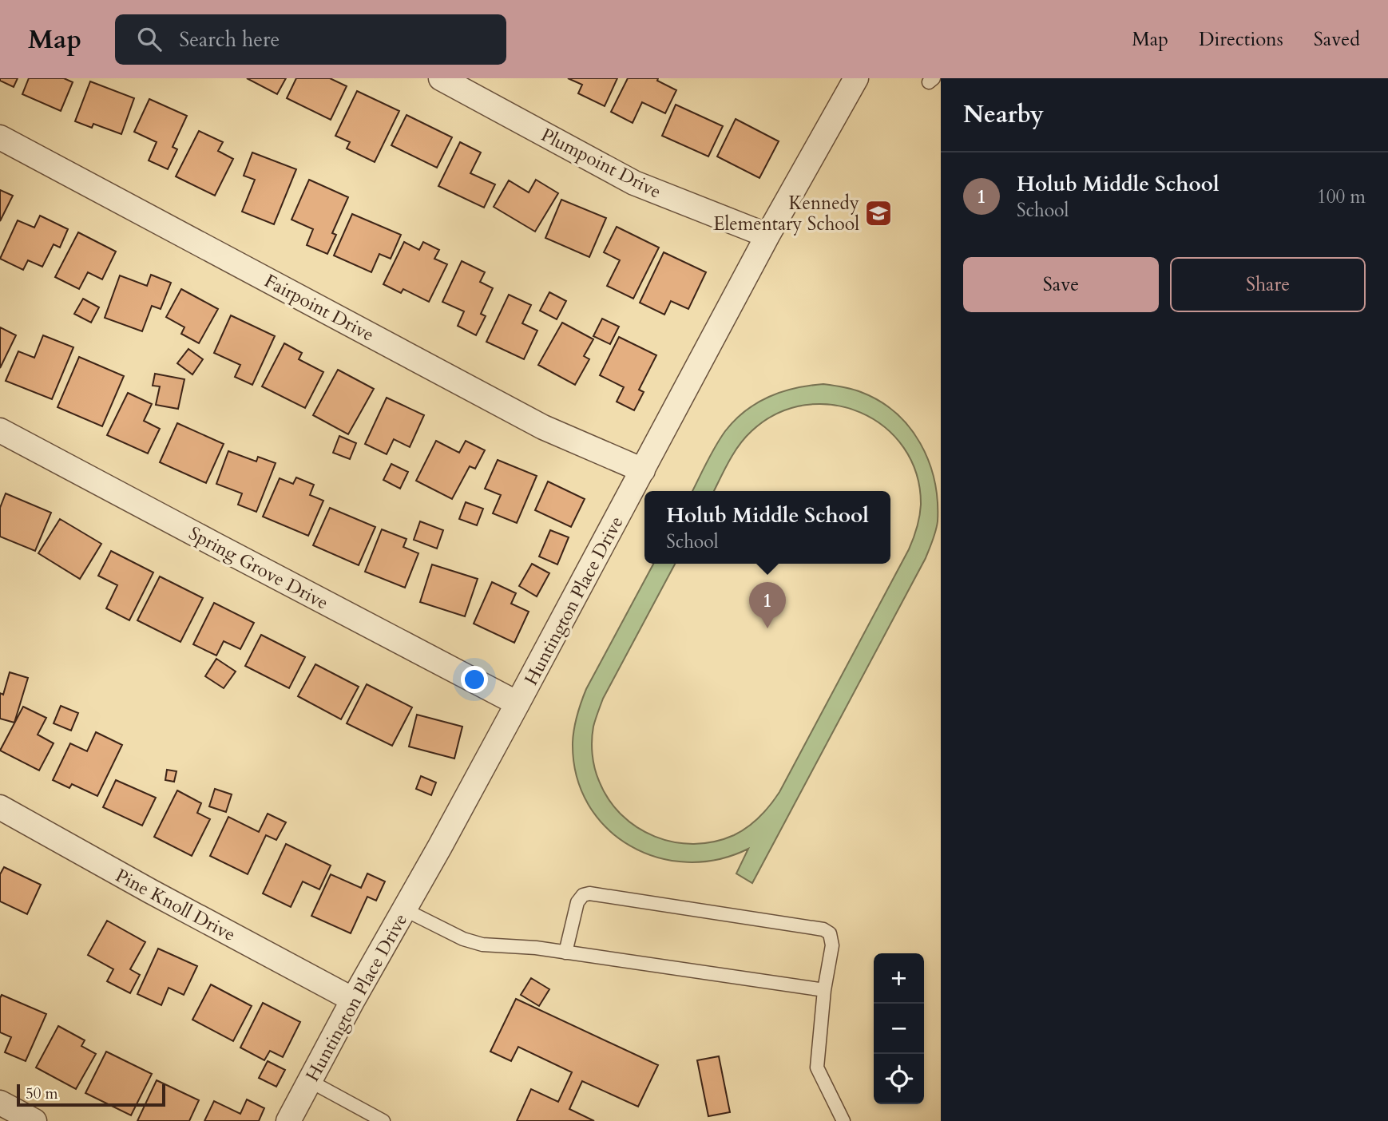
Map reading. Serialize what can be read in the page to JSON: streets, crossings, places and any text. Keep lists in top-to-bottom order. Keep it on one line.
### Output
{"streets":{"street":["Plumpoint Drive","Fairpoint Drive","Spring Grove Drive","Huntington Place Drive","Pine Knoll Drive"]},"crossings":[["Plumpoint Drive","Huntington Place Drive"],["Fairpoint Drive","Huntington Place Drive"],["Spring Grove Drive","Huntington Place Drive"],["Huntington Place Drive","Pine Knoll Drive"]],"places":{"school or university":["Kennedy Elementary School"]},"scale_bar":"50 m","page":{"header":"Map","search":"Search here","nav":["Map","Directions","Saved"],"heading":"Nearby","list":[{"mark":"1","name":"Holub Middle School","note":"School","value":"100 m"}],"buttons":["Save","Share"],"popup":["Holub Middle School","School"],"pins":"1","map_buttons":["+","−"],"scale":"50 m"}}
